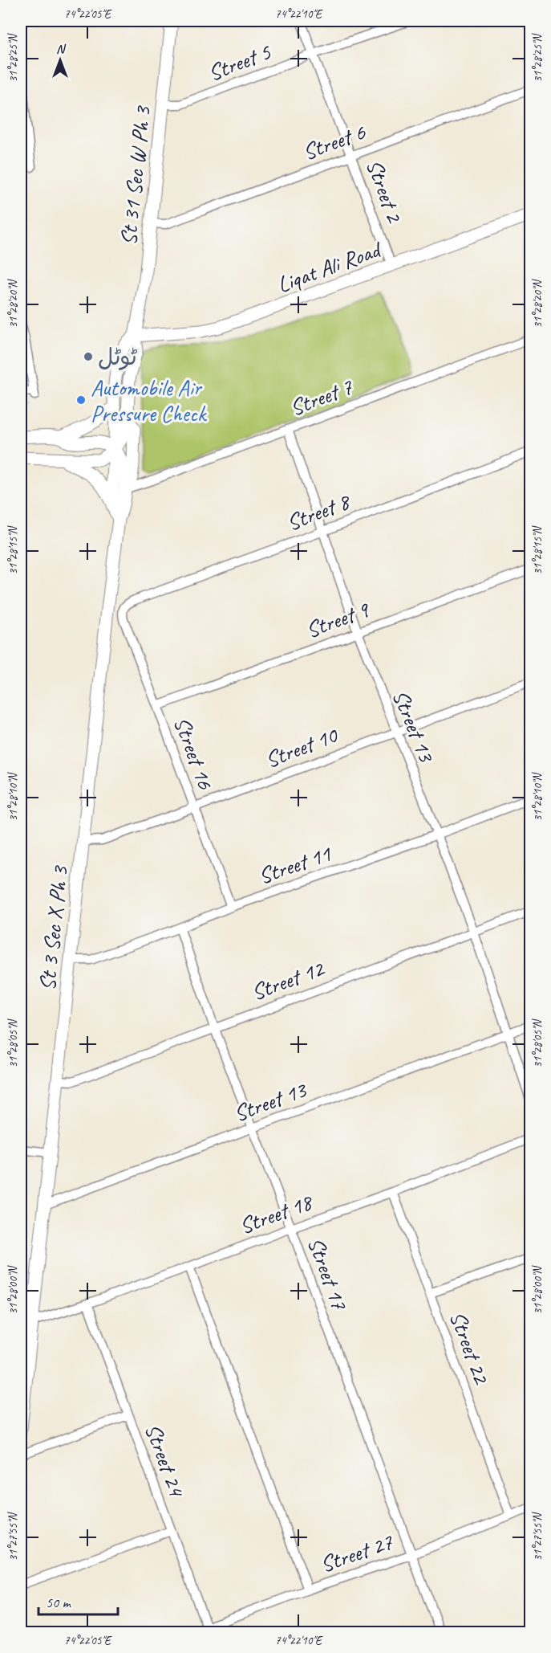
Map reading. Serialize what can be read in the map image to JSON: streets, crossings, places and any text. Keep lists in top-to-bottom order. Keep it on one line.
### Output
{"streets":{"main road":["St 31 Sec W Ph 3","Liqat Ali Road","St 3 Sec X Ph 3"],"street":["Street 5","Street 6","Street 2","Street 7","Street 8","Street 9","Street 13","Street 10","Street 16","Street 11","Street 12","Street 18","Street 17","Street 22","Street 24","Street 27"]},"crossings":[["Street 5","St 31 Sec W Ph 3"],["Street 5","Street 2"],["Street 6","St 31 Sec W Ph 3"],["Street 6","Street 2"],["St 31 Sec W Ph 3","Liqat Ali Road"],["St 31 Sec W Ph 3","St 3 Sec X Ph 3"],["Street 2","Liqat Ali Road"],["Street 7","Street 13"],["Street 7","St 3 Sec X Ph 3"],["Street 8","Street 13"],["Street 8","Street 16"],["Street 9","Street 13"],["Street 9","Street 16"],["Street 13","Street 10"],["Street 13","Street 11"],["Street 13","St 3 Sec X Ph 3"],["Street 13","Street 12"],["Street 13","Street 17"],["Street 10","Street 16"],["Street 10","St 3 Sec X Ph 3"],["Street 16","Street 11"],["Street 11","St 3 Sec X Ph 3"],["Street 11","Street 17"],["St 3 Sec X Ph 3","Street 12"],["St 3 Sec X Ph 3","Street 18"],["Street 12","Street 17"],["Street 18","Street 17"],["Street 18","Street 22"],["Street 18","Street 24"],["Street 17","Street 27"],["Street 22","Street 27"],["Street 24","Street 27"]],"places":["ٹوٹل","Automobile Air Pressure Check"],"scale_bar":"50 m","north":"top","coordinates":["74°22'05\"E","74°22'10\"E","31°28'25\"N","31°28'20\"N","31°28'15\"N","31°28'10\"N","31°28'05\"N","31°28'00\"N","31°27'55\"N"]}
